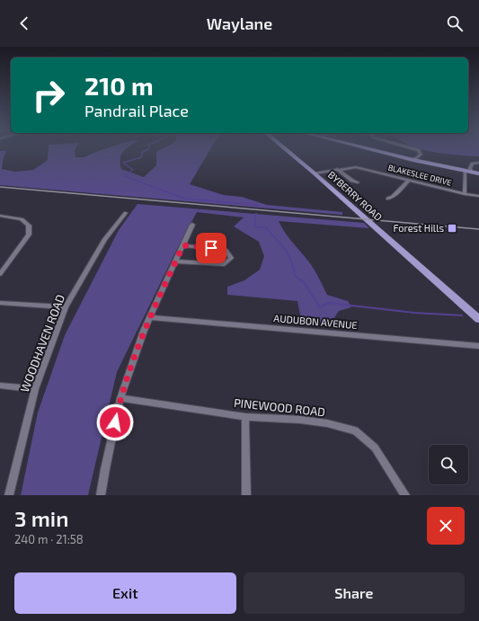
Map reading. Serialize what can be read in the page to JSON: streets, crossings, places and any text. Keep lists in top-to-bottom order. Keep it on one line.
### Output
{"streets":{"main road":["BYBERRY ROAD"],"street":["BLAKESLEE DRIVE","AUDUBON AVENUE","WOODHAVEN ROAD","PINEWOOD ROAD"]},"crossings":[["BLAKESLEE DRIVE","BYBERRY ROAD"]],"places":{"transit":["Forest Hills"]},"page":{"header":"Waylane","turn":["210 m","Pandrail Place"],"heading":["3 min","240 m · 21:58"],"buttons":["Exit","Share"]}}
